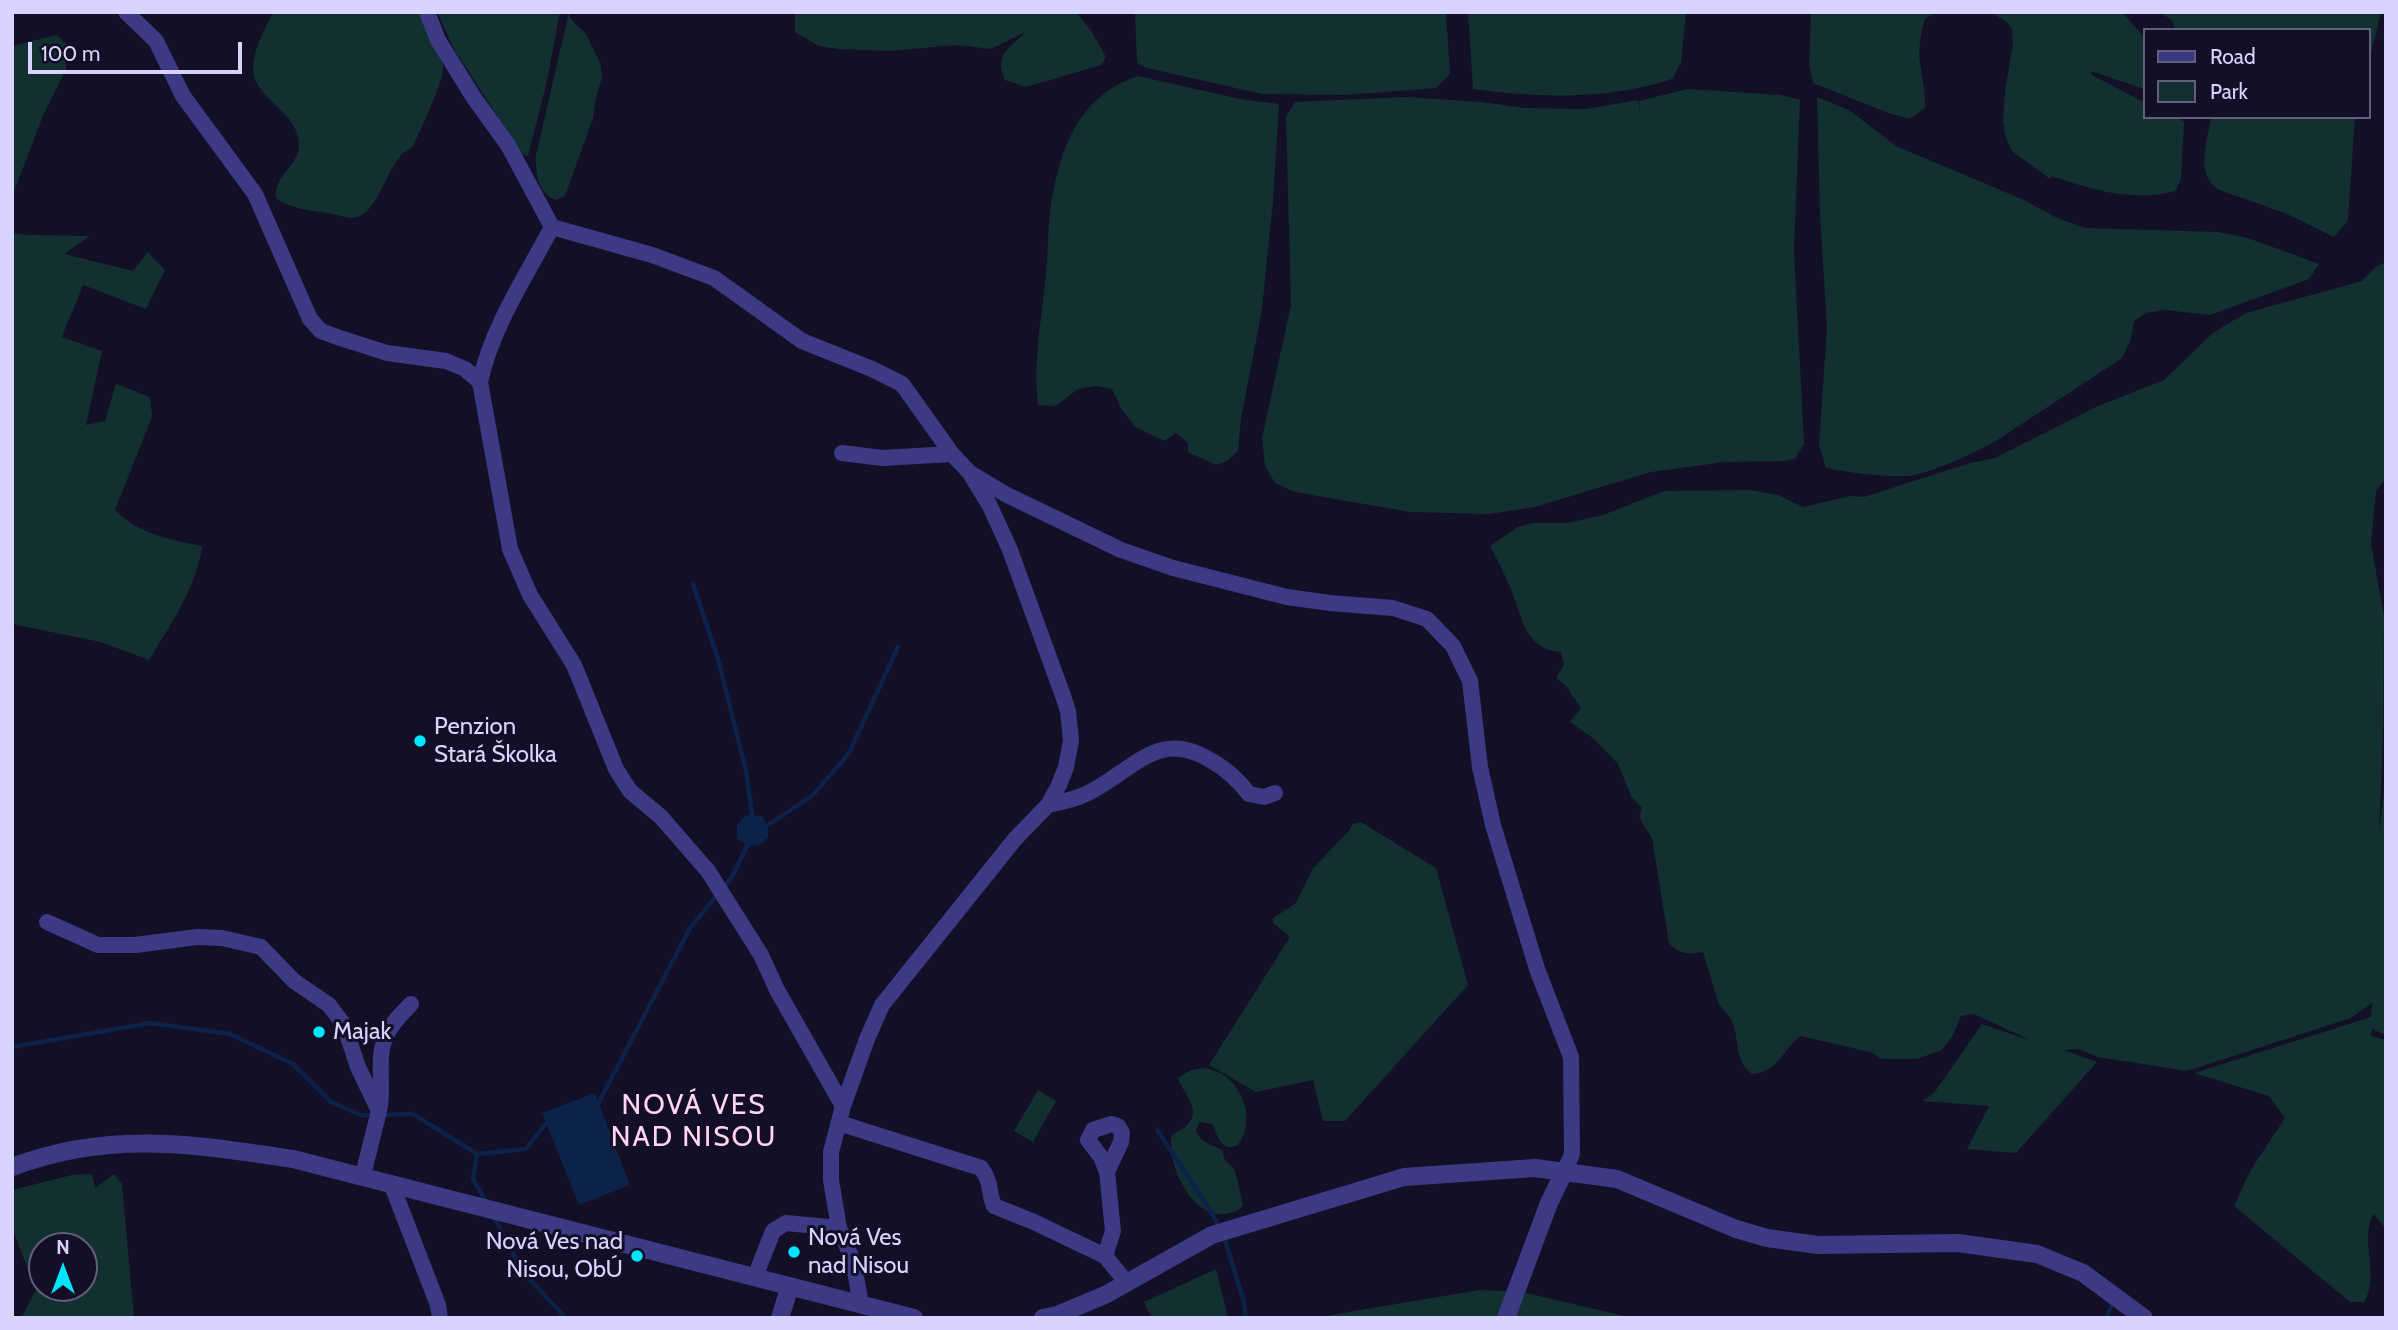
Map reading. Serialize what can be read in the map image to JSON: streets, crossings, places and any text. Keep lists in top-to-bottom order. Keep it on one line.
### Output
{"districts":["NOVÁ VES NAD NISOU"],"places":["Penzion Stará Školka","Majak","Nová Ves nad Nisou","Nová Ves nad Nisou, ObÚ"],"legend":["Road","Park"],"scale_bar":"100 m","north":"top"}
